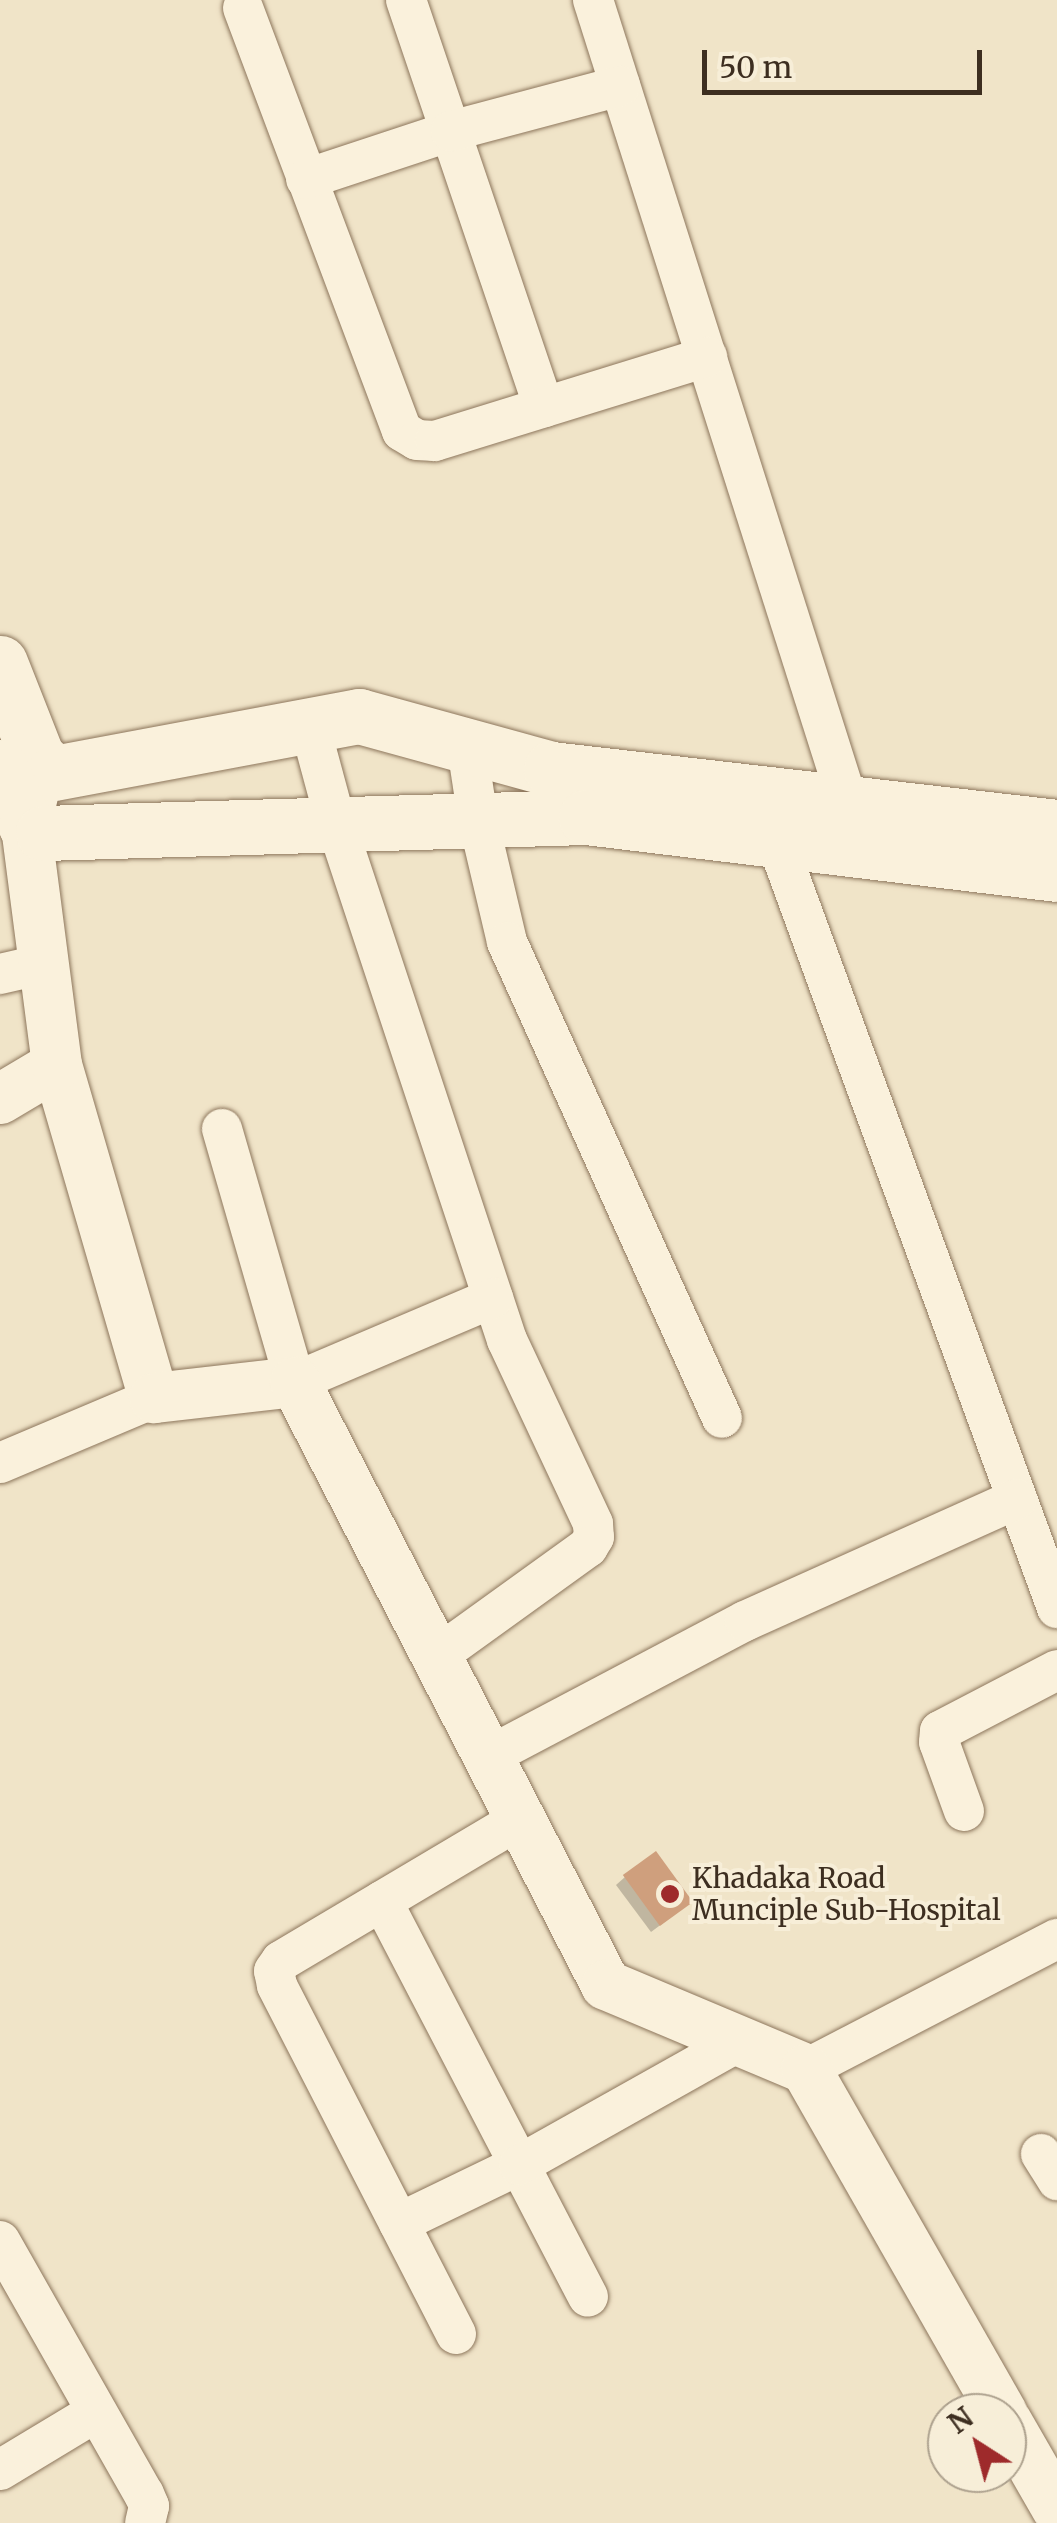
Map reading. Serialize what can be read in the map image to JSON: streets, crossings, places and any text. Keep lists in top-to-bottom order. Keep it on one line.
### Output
{"places":["Khadaka Road Munciple Sub-Hospital"],"scale_bar":"50 m","north":"top left"}
